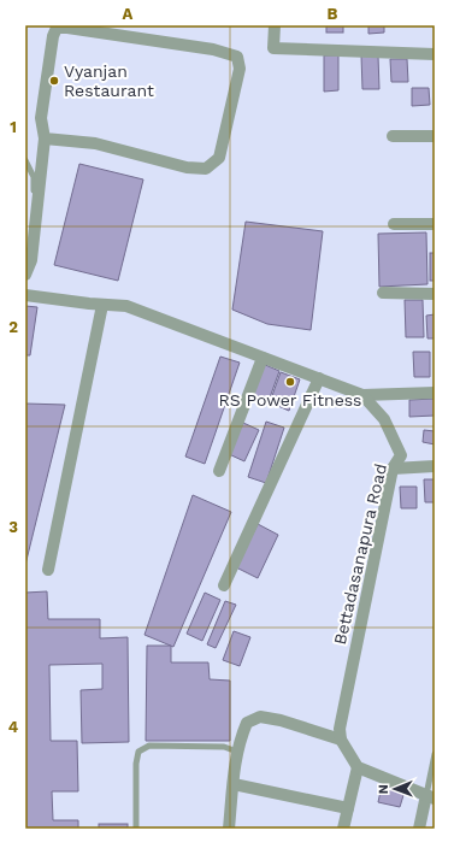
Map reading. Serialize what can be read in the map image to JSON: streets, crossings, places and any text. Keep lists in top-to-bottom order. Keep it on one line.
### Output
{"streets":{"street":["Bettadasanapura Road"]},"places":["Vyanjan Restaurant","RS Power Fitness"],"north":"left","grid":{"columns":["A","B"],"rows":["1","2","3","4"]}}
